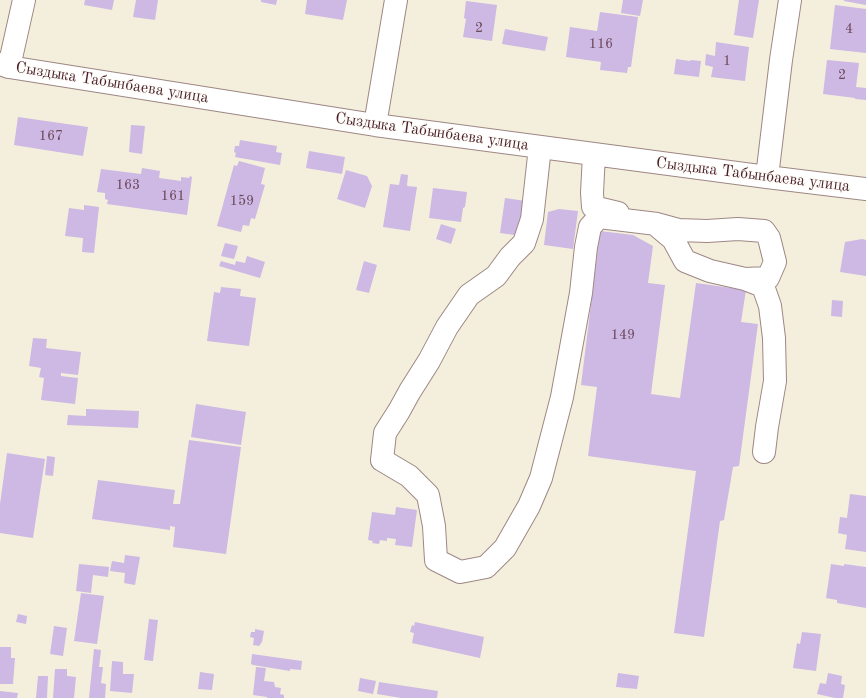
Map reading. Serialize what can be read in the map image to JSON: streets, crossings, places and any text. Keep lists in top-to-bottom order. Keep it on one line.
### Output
{"streets":{"street":["Сыздыка Табынбаева улица"]},"house_numbers":["2","4","116","1","2","167","163","161","159","149"]}
